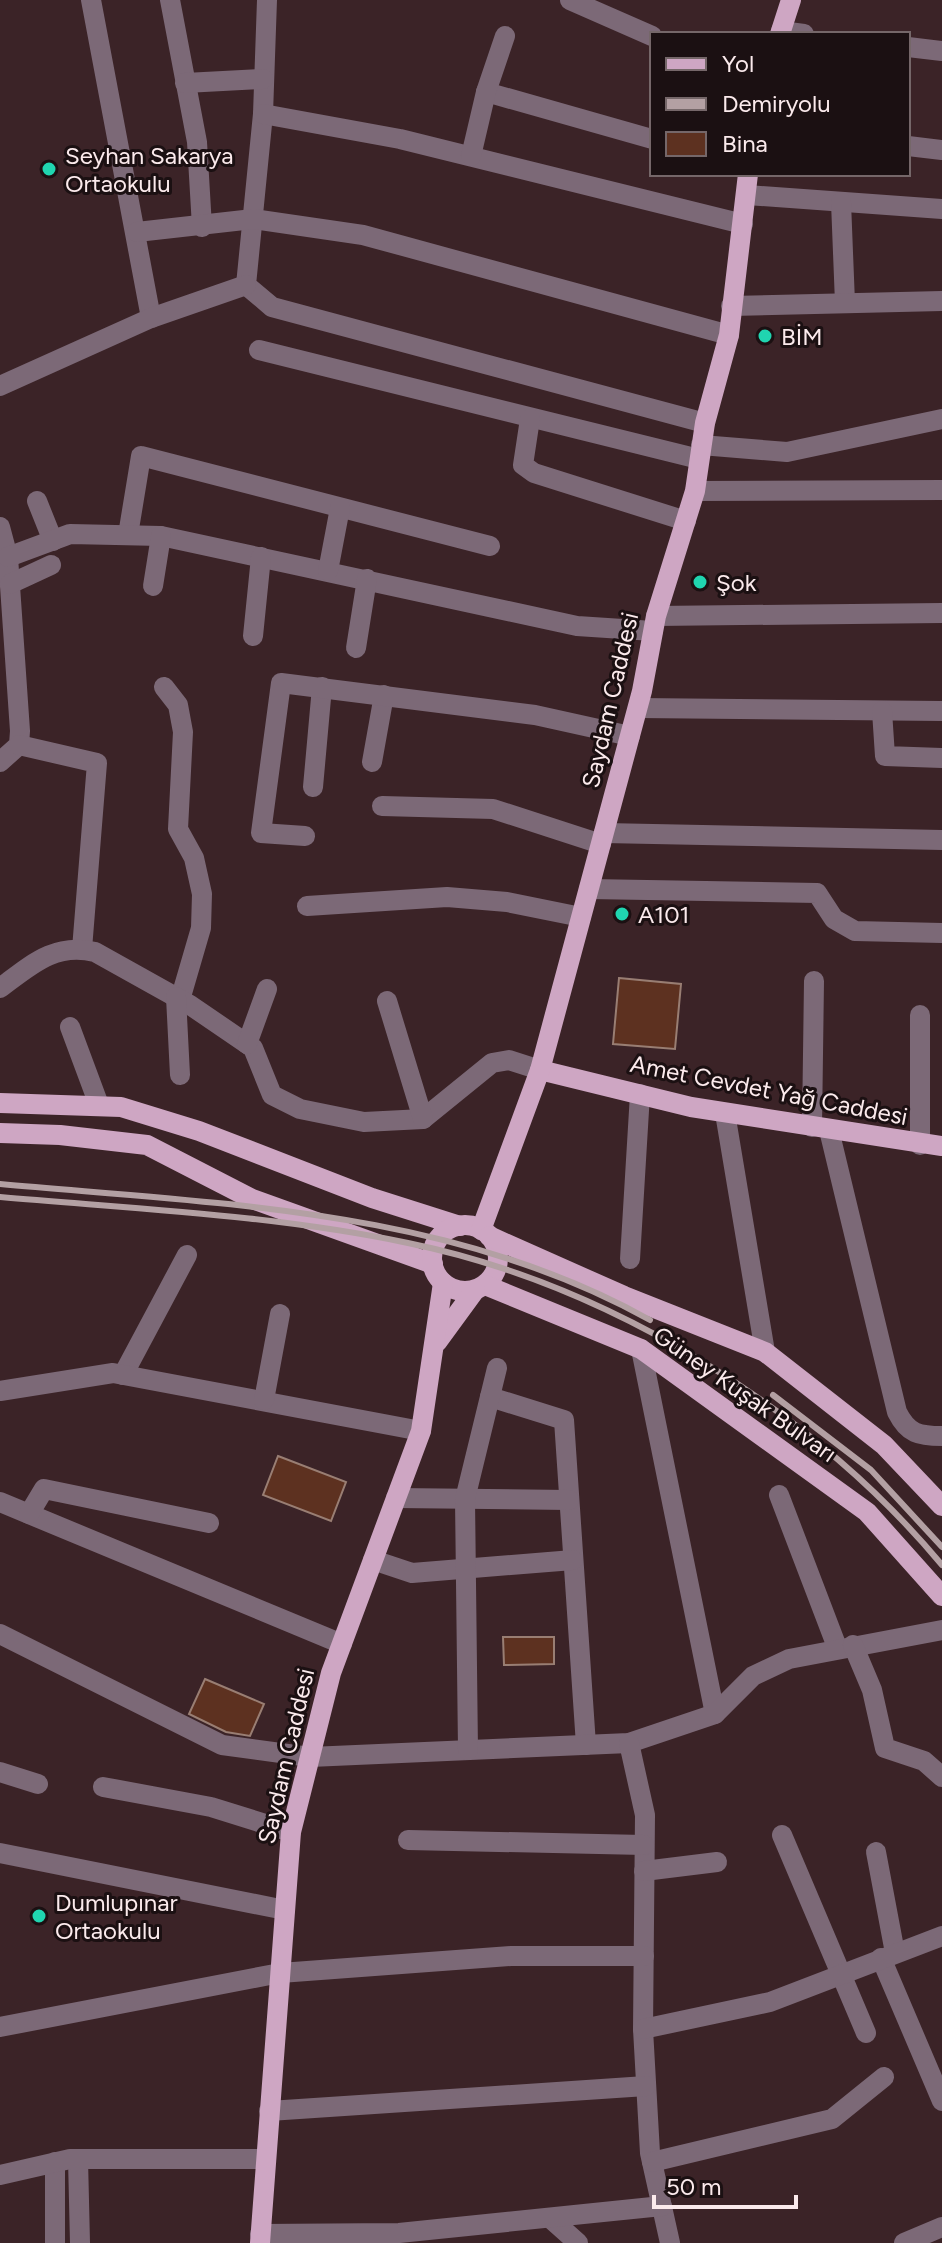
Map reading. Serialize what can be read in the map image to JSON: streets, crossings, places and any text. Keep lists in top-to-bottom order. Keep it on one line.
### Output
{"streets":{"main road":["Saydam Caddesi","Amet Cevdet Yağ Caddesi","Güney Kuşak Bulvarı"]},"crossings":[["Saydam Caddesi","Amet Cevdet Yağ Caddesi"],["Saydam Caddesi","Güney Kuşak Bulvarı"]],"places":["Seyhan Sakarya Ortaokulu","BİM","Şok","A101","Dumlupınar Ortaokulu"],"legend":["Yol","Demiryolu","Bina"],"scale_bar":"50 m"}
